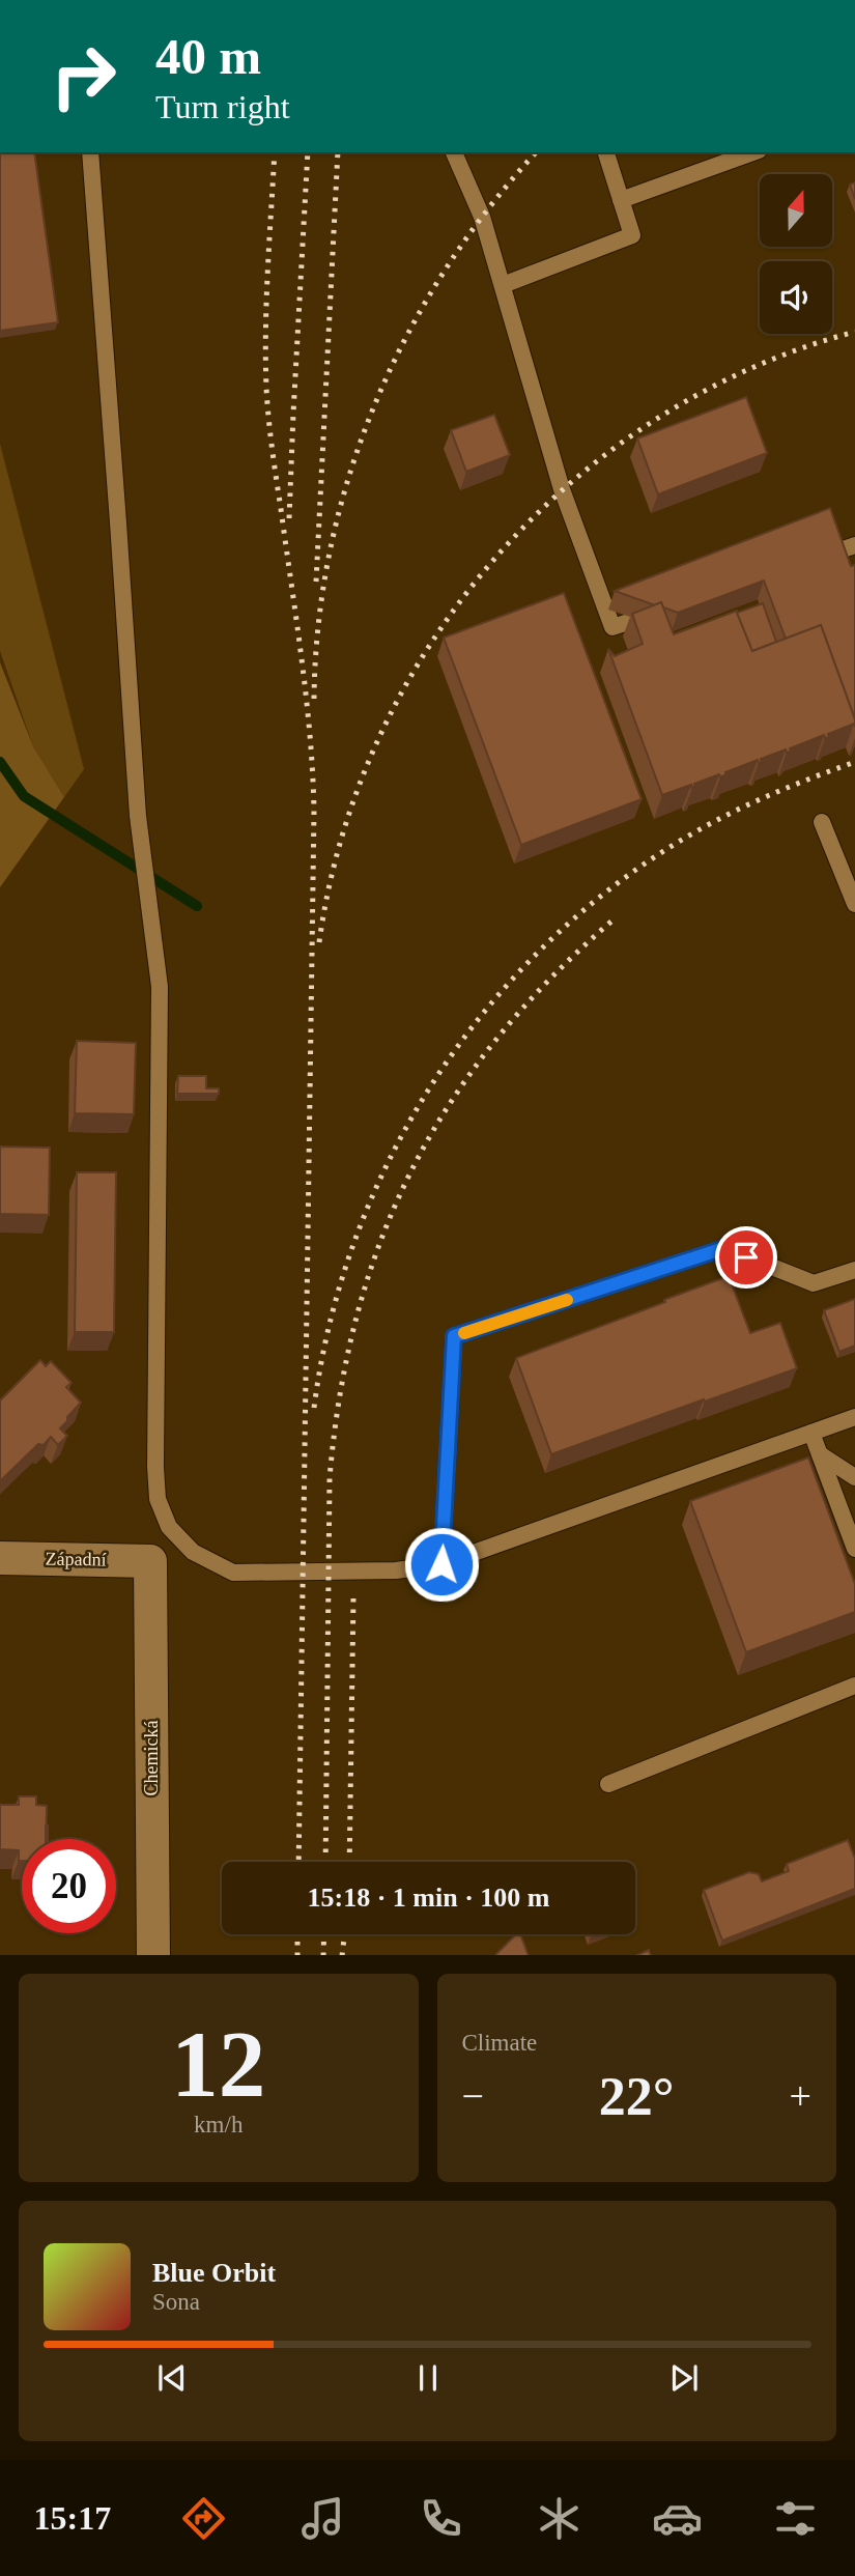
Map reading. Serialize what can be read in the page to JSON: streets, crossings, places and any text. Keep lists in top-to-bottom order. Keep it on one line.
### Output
{"streets":{"street":["Západní","Chemická"]},"crossings":[["Západní","Chemická"]],"north":"top","page":{"turn":["40 m","Turn right"],"limit":"20","trip":"15:18 · 1 min · 100 m","tile":[["12","km/h"],"Climate"],"heat":["−","22°","+"],"song":["Blue Orbit","Sona"],"tabs":"15:17"}}
